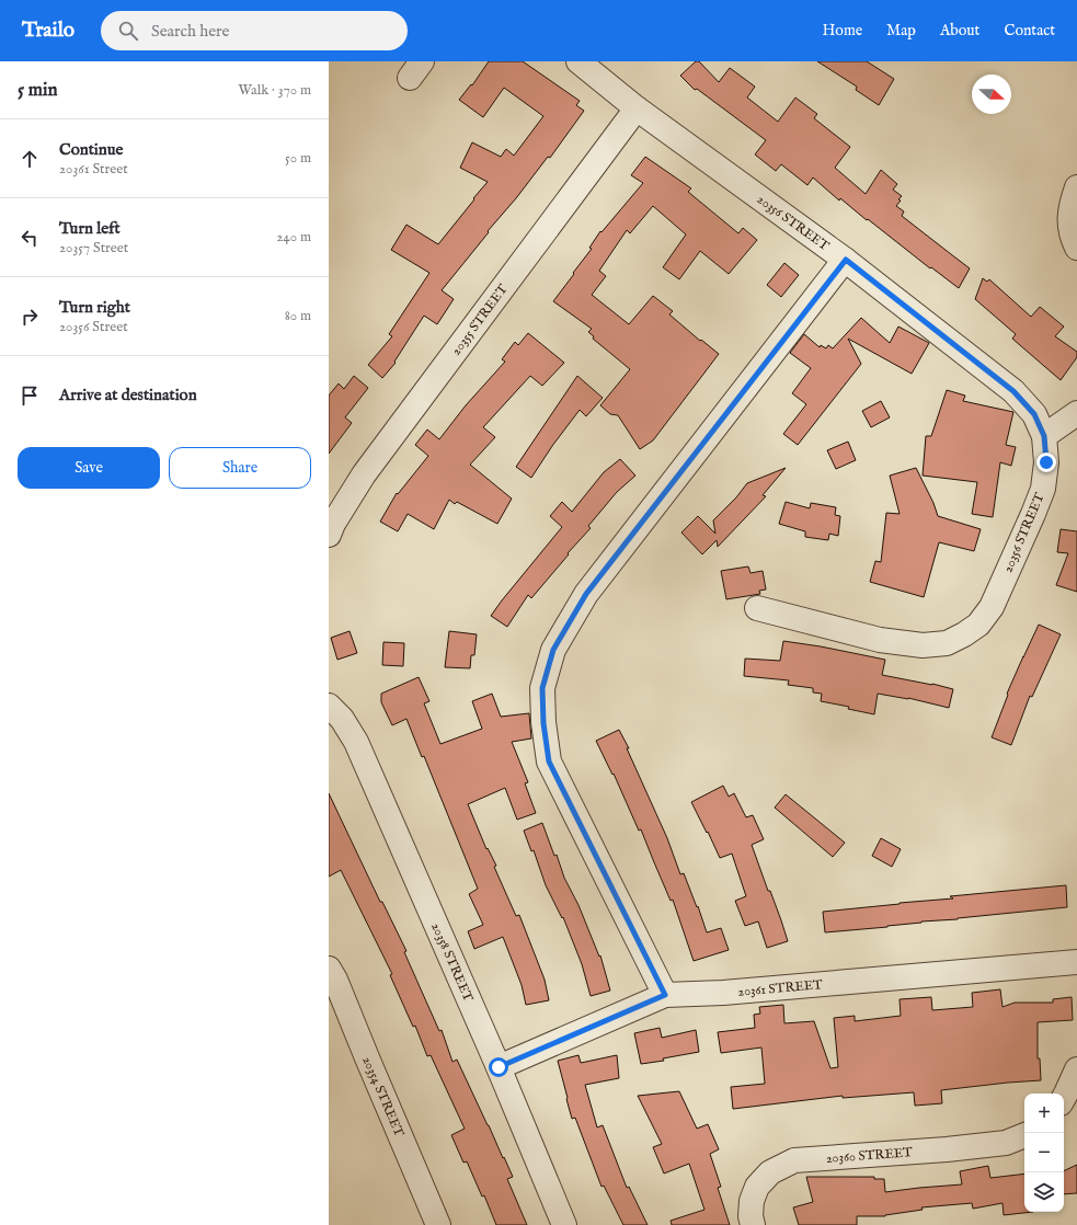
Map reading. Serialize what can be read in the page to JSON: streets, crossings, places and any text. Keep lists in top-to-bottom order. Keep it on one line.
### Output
{"streets":{"street":["20356 STREET","20355 STREET","20358 STREET","20361 STREET","20354 STREET","20360 STREET"]},"crossings":[["20356 STREET","20355 STREET"],["20358 STREET","20361 STREET"]],"north":"right","page":{"header":"Trailo","search":"Search here","nav":["Home","Map","About","Contact"],"heading":["5 min","Walk · 370 m"],"list":[["Continue","20361 Street","50 m"],["Turn left","20357 Street","240 m"],["Turn right","20356 Street","80 m"],"Arrive at destination"],"buttons":["Save","Share"],"map_buttons":["+","−"]}}
